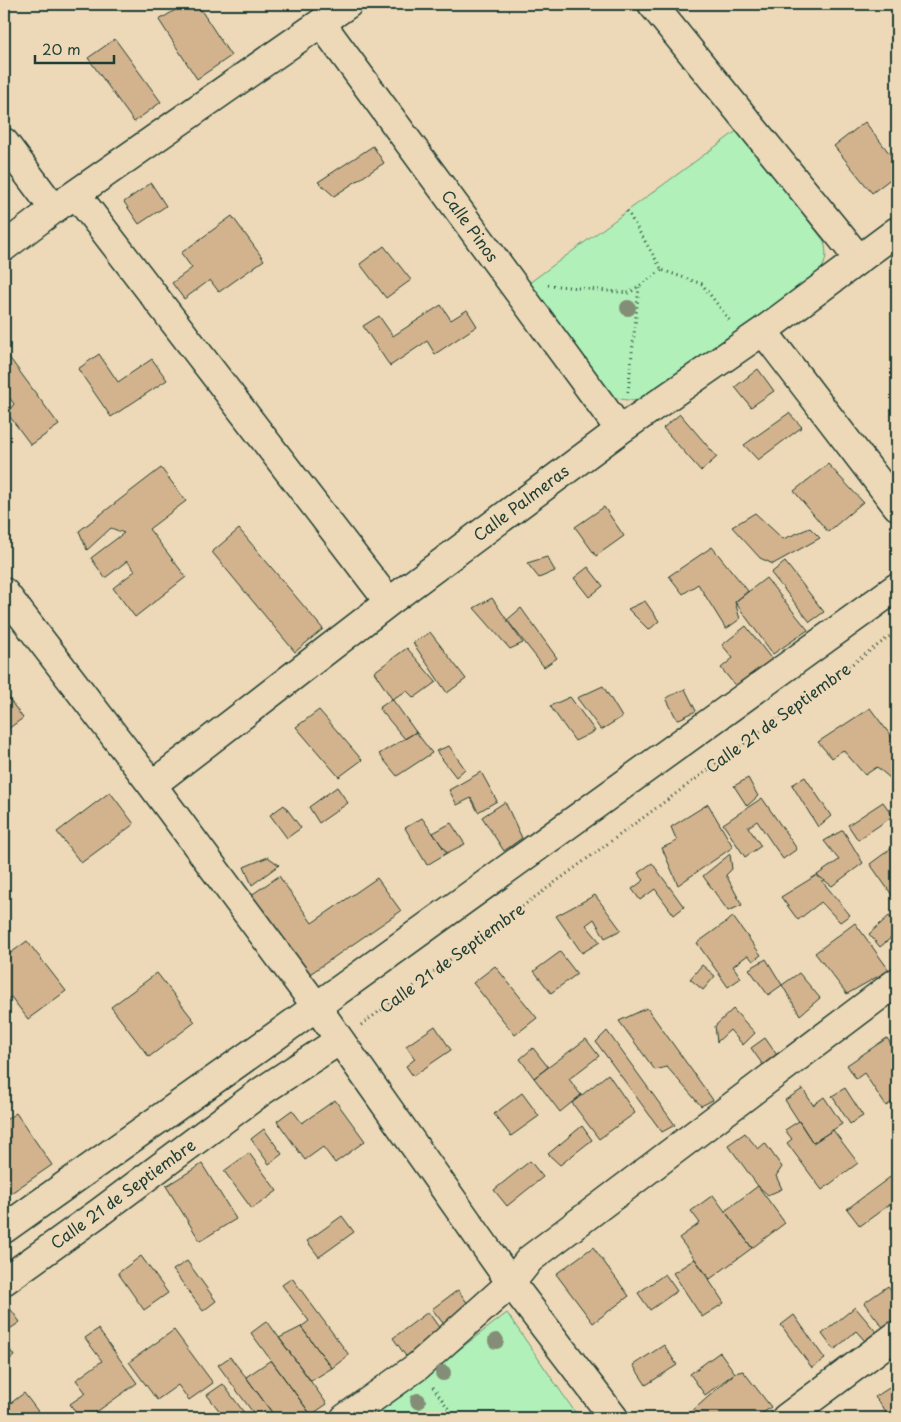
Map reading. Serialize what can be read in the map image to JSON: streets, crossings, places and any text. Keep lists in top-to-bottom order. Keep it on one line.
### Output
{"streets":{"street":["Calle Pinos","Calle Palmeras","Calle 21 de Septiembre"]},"crossings":[["Calle Pinos","Calle Palmeras"]],"scale_bar":"20 m"}
